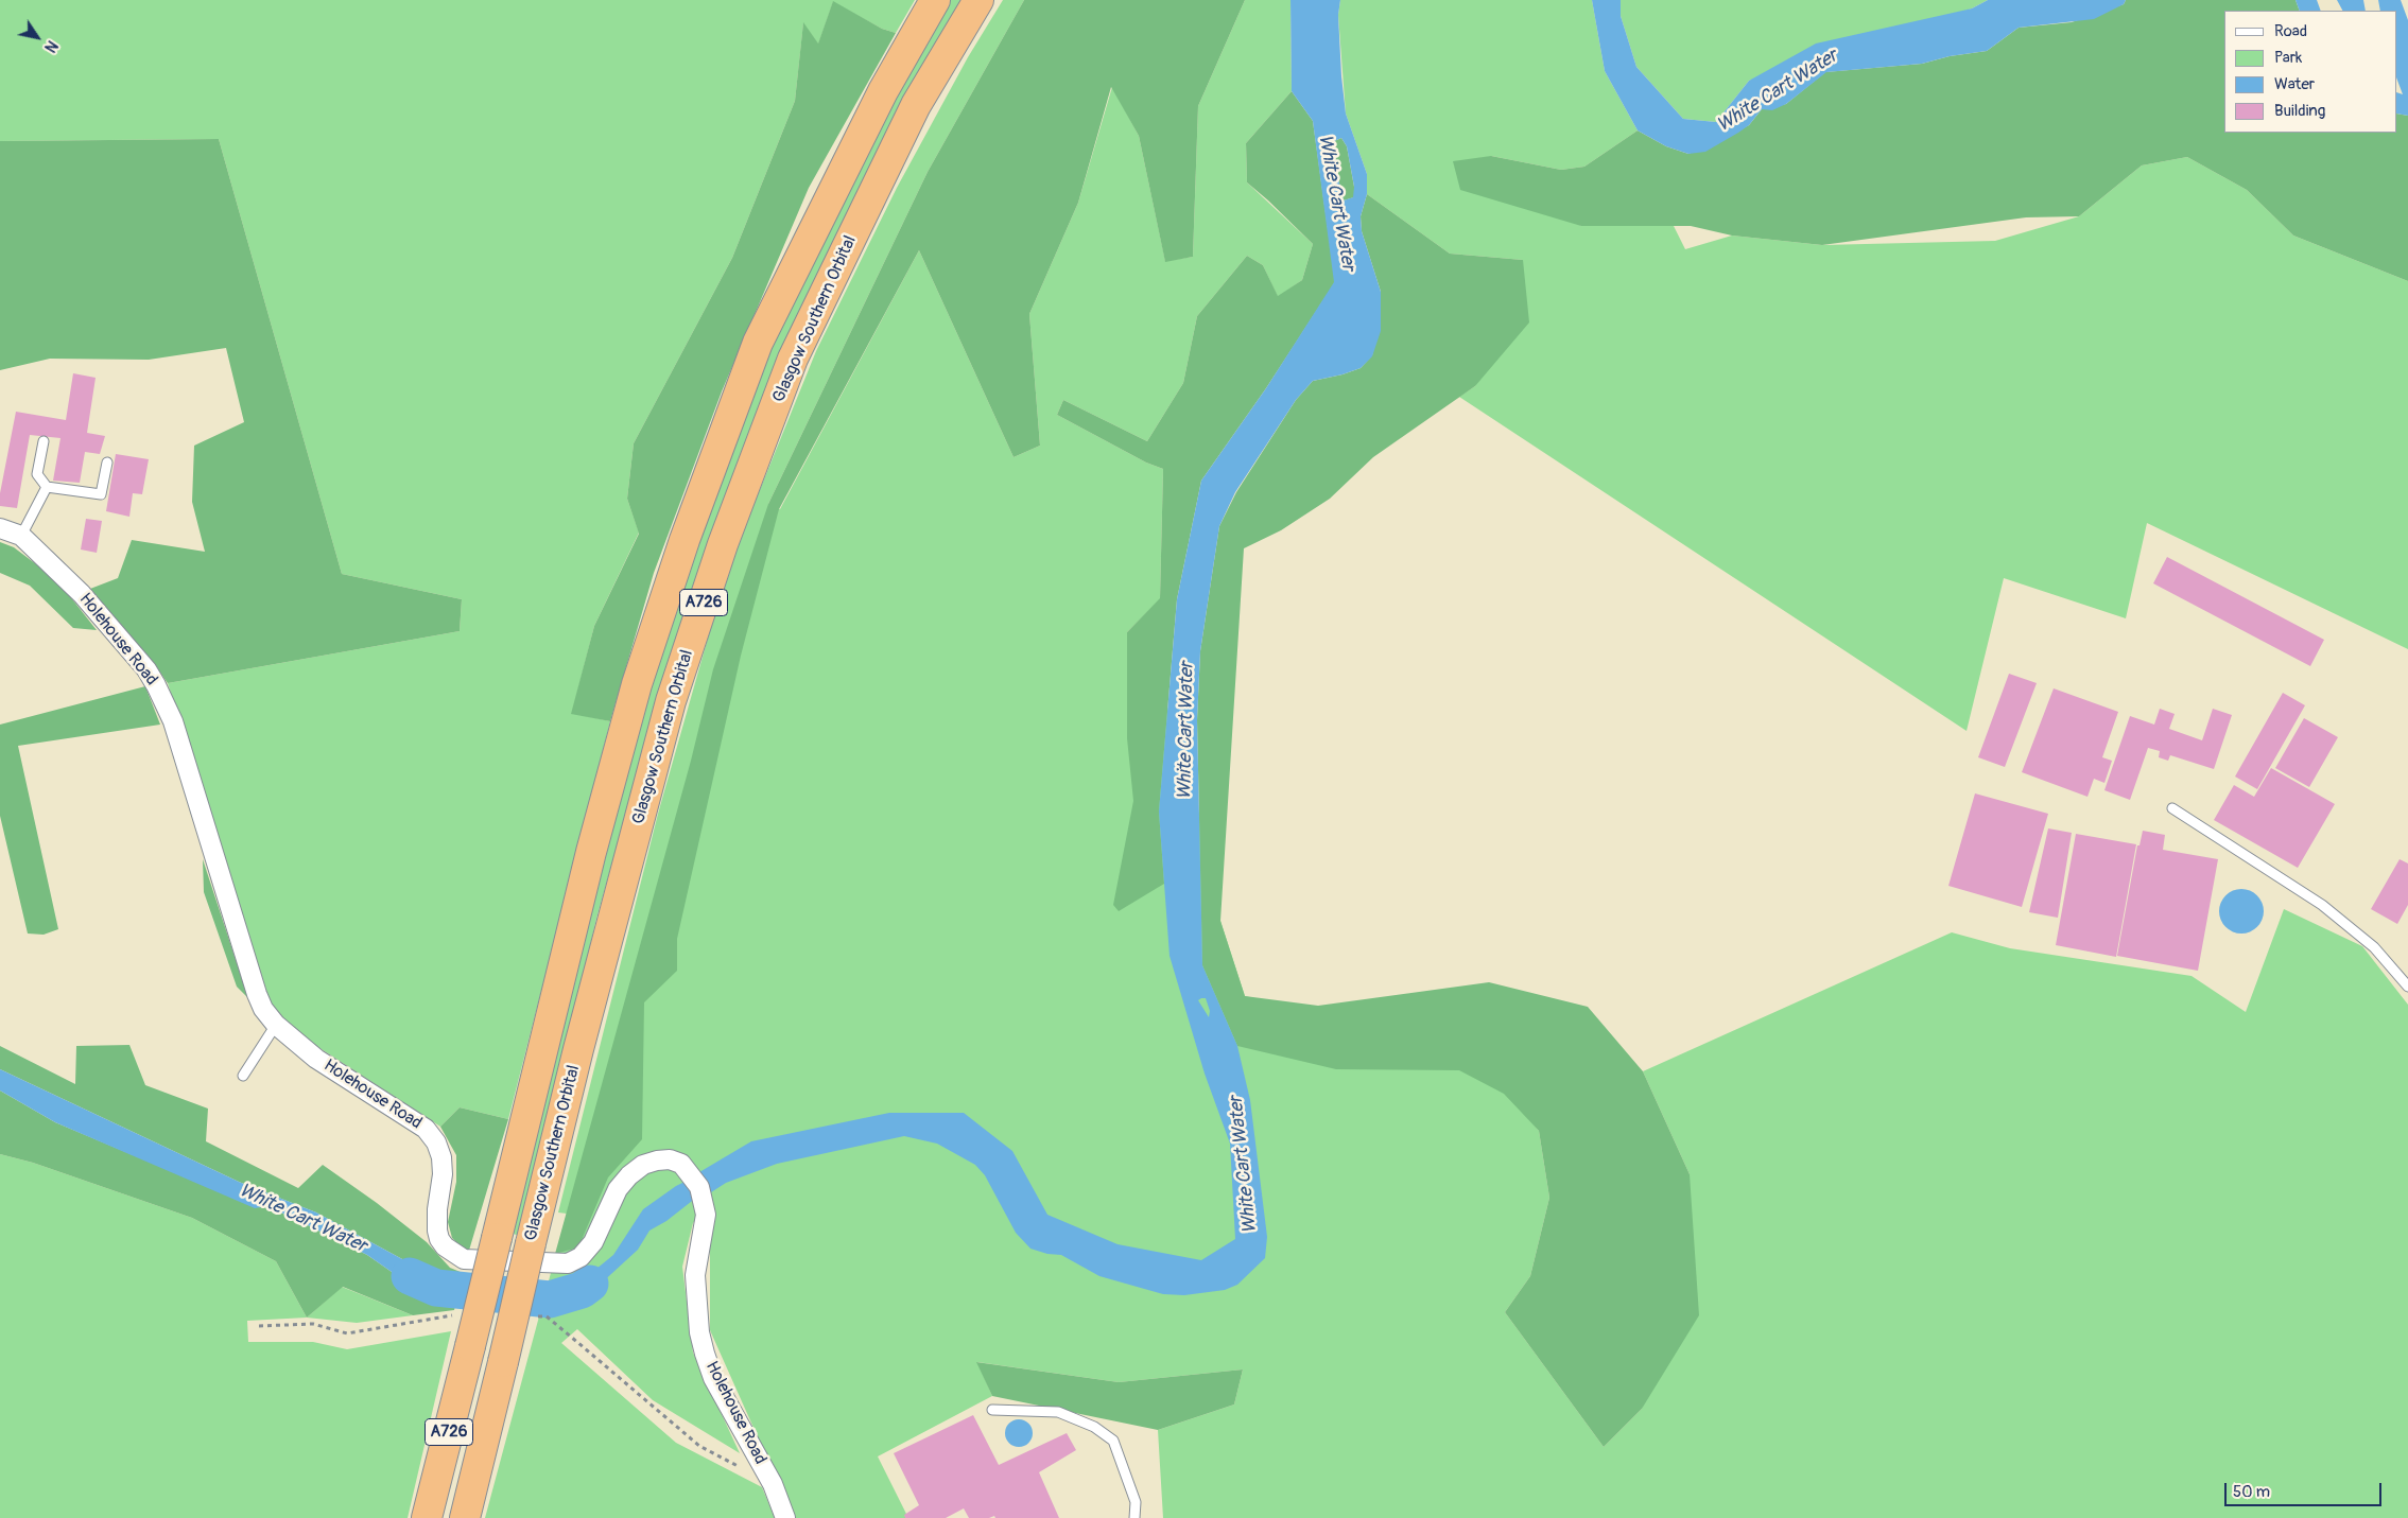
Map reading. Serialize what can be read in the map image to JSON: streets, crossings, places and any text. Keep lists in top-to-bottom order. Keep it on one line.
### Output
{"streets":{"highway":["Glasgow Southern Orbital","A726"],"street":["Holehouse Road"]},"water":["White Cart Water"],"legend":["Road","Park","Water","Building"],"scale_bar":"50 m","north":"bottom right"}
